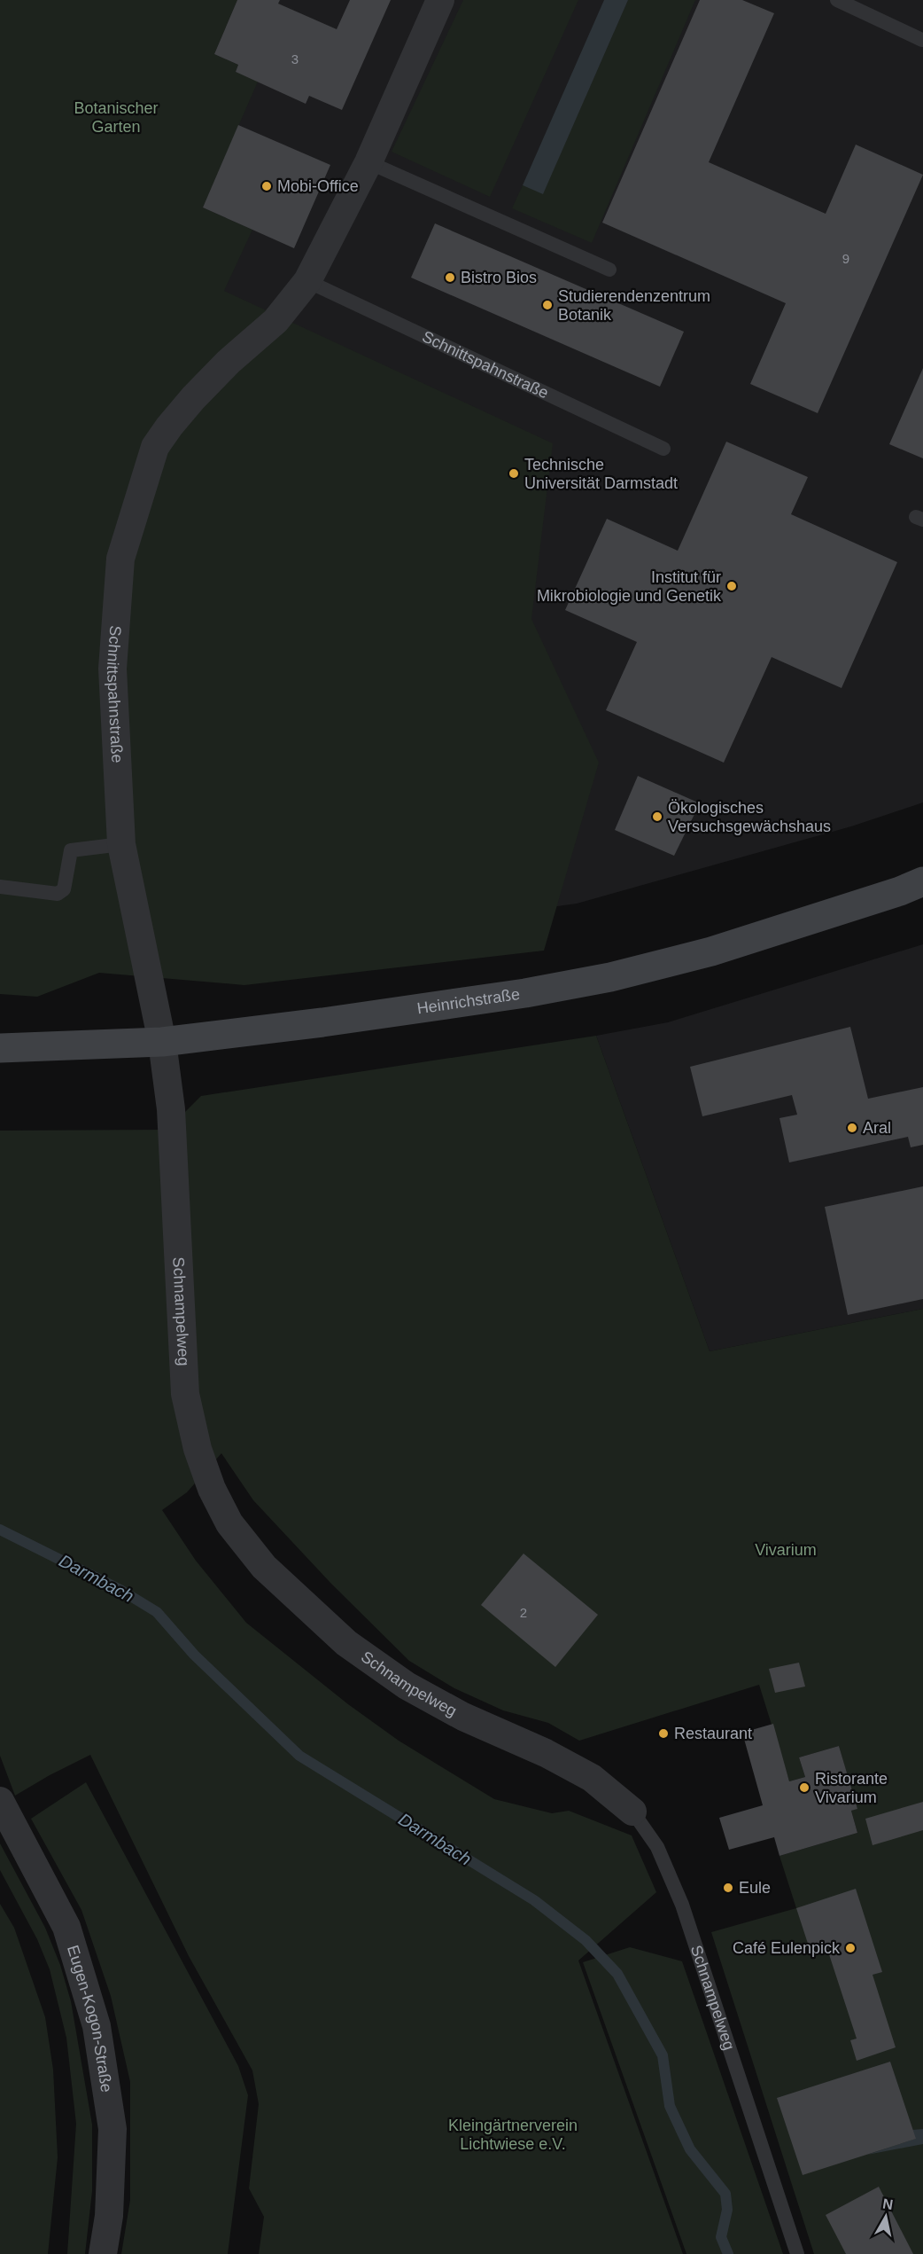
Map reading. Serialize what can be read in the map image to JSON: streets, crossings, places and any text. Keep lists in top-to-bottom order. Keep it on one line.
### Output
{"streets":{"main road":["Heinrichstraße"],"street":["Schnittspahnstraße","Schnampelweg","Eugen-Kogon-Straße"]},"crossings":[["Schnittspahnstraße","Heinrichstraße"],["Schnittspahnstraße","Schnampelweg"],["Heinrichstraße","Schnampelweg"]],"water":["Darmbach"],"parks":["Botanischer Garten","Vivarium","Kleingärtnerverein Lichtwiese e.V."],"places":["Mobi-Office","Bistro Bios","Studierendenzentrum Botanik","Technische Universität Darmstadt","Institut für Mikrobiologie und Genetik","Ökologisches Versuchsgewächshaus","Aral","Restaurant","Ristorante Vivarium","Eule","Café Eulenpick"],"house_numbers":["3","9","2"],"north":"top"}
